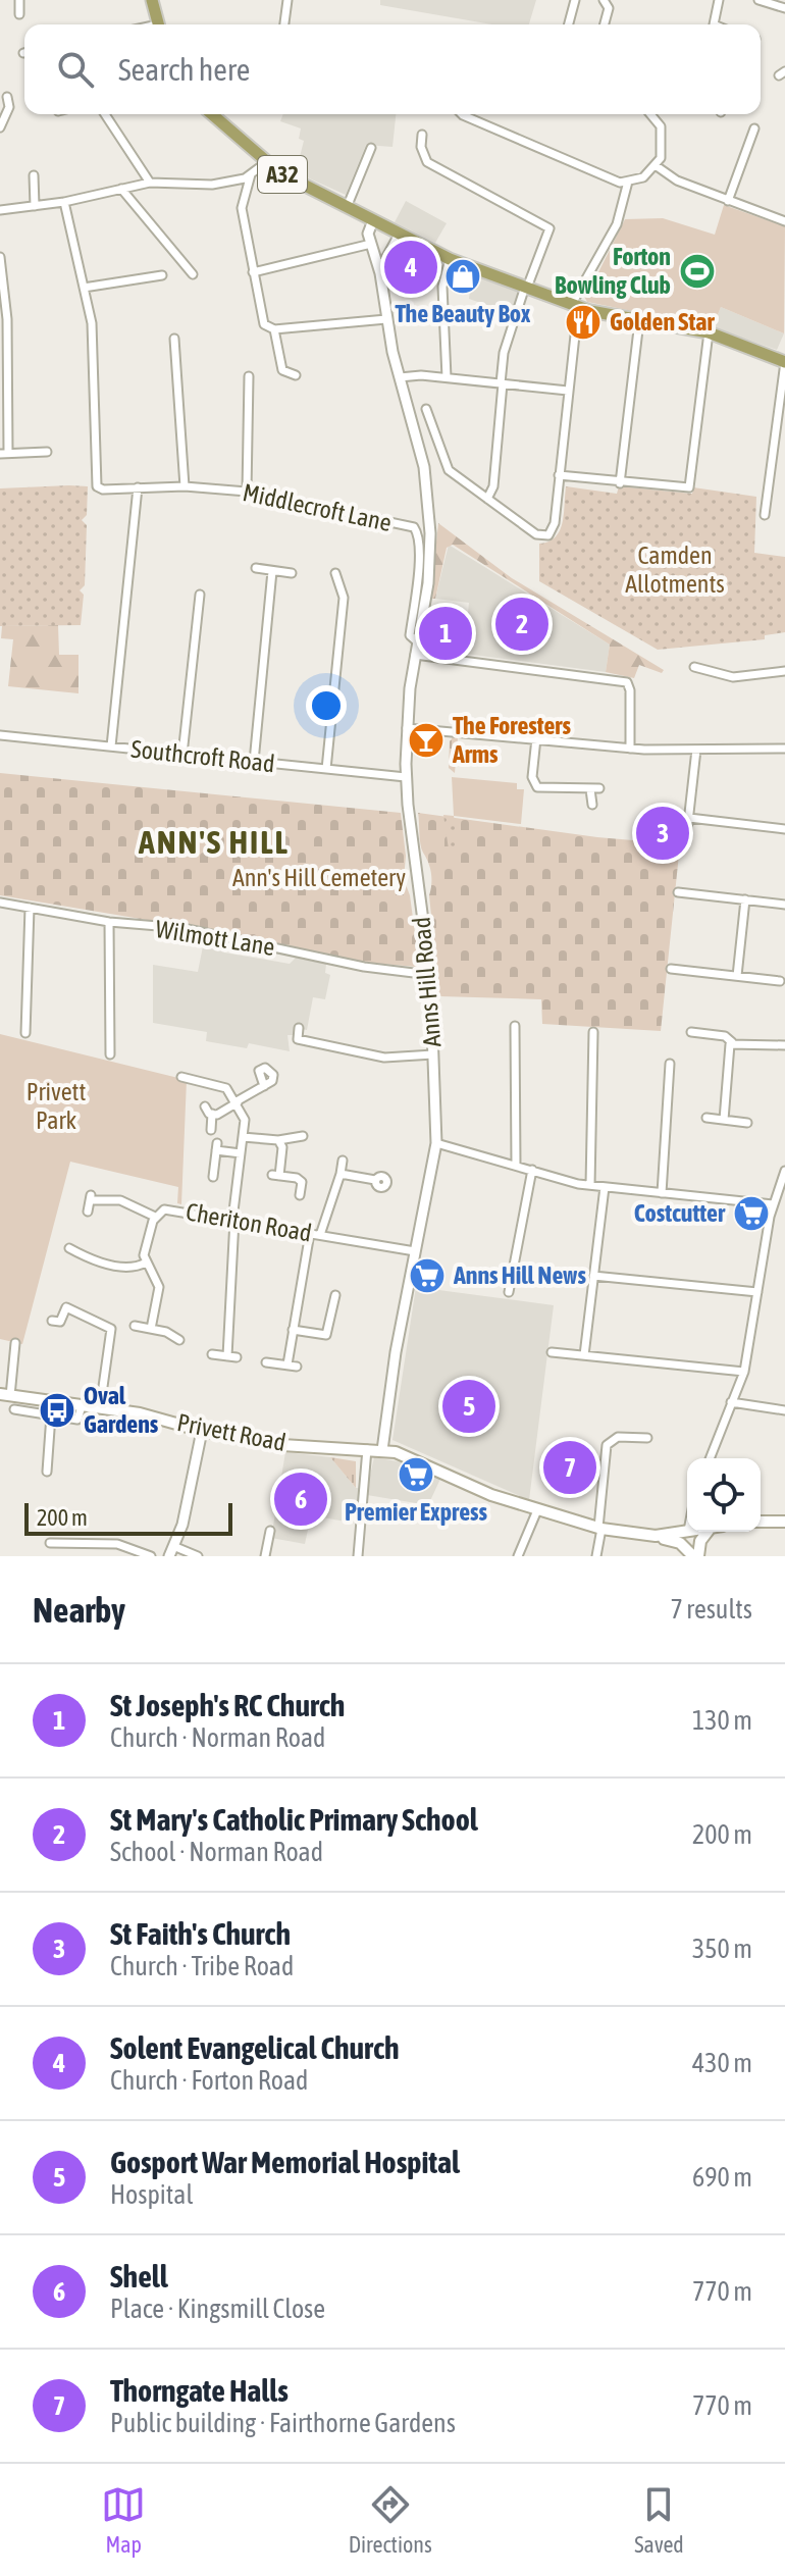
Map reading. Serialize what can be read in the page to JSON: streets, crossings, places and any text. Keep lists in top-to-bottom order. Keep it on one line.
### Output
{"streets":{"main road":["A32","Privett Road"],"street":["Middlecroft Lane","Southcroft Road","Wilmott Lane","Anns Hill Road","Cheriton Road"]},"crossings":[["A32","Anns Hill Road"],["Middlecroft Lane","Anns Hill Road"],["Southcroft Road","Anns Hill Road"],["Wilmott Lane","Anns Hill Road"],["Anns Hill Road","Cheriton Road"],["Anns Hill Road","Privett Road"]],"districts":["ANN'S HILL"],"parks":["Camden Allotments","Ann's Hill Cemetery","Privett Park"],"places":{"sports":["Forton Bowling Club"],"shop":["The Beauty Box"],"restaurant":["Golden Star"],"bar":["The Foresters Arms"],"supermarket":["Costcutter","Anns Hill News","Premier Express"],"bus stop":["Oval Gardens"]},"scale_bar":"200 m","page":{"search":"Search here","pins":["4","2","1","3","5","7","6"],"scale":"200 m","heading":["Nearby","7 results"],"list":[{"mark":"1","name":"St Joseph's RC Church","note":"Church · Norman Road","value":"130 m"},{"mark":"2","name":"St Mary's Catholic Primary School","note":"School · Norman Road","value":"200 m"},{"mark":"3","name":"St Faith's Church","note":"Church · Tribe Road","value":"350 m"},{"mark":"4","name":"Solent Evangelical Church","note":"Church · Forton Road","value":"430 m"},{"mark":"5","name":"Gosport War Memorial Hospital","note":"Hospital","value":"690 m"},{"mark":"6","name":"Shell","note":"Place · Kingsmill Close","value":"770 m"},{"mark":"7","name":"Thorngate Halls","note":"Public building · Fairthorne Gardens","value":"770 m"}],"nav":["Map","Directions","Saved"]}}
